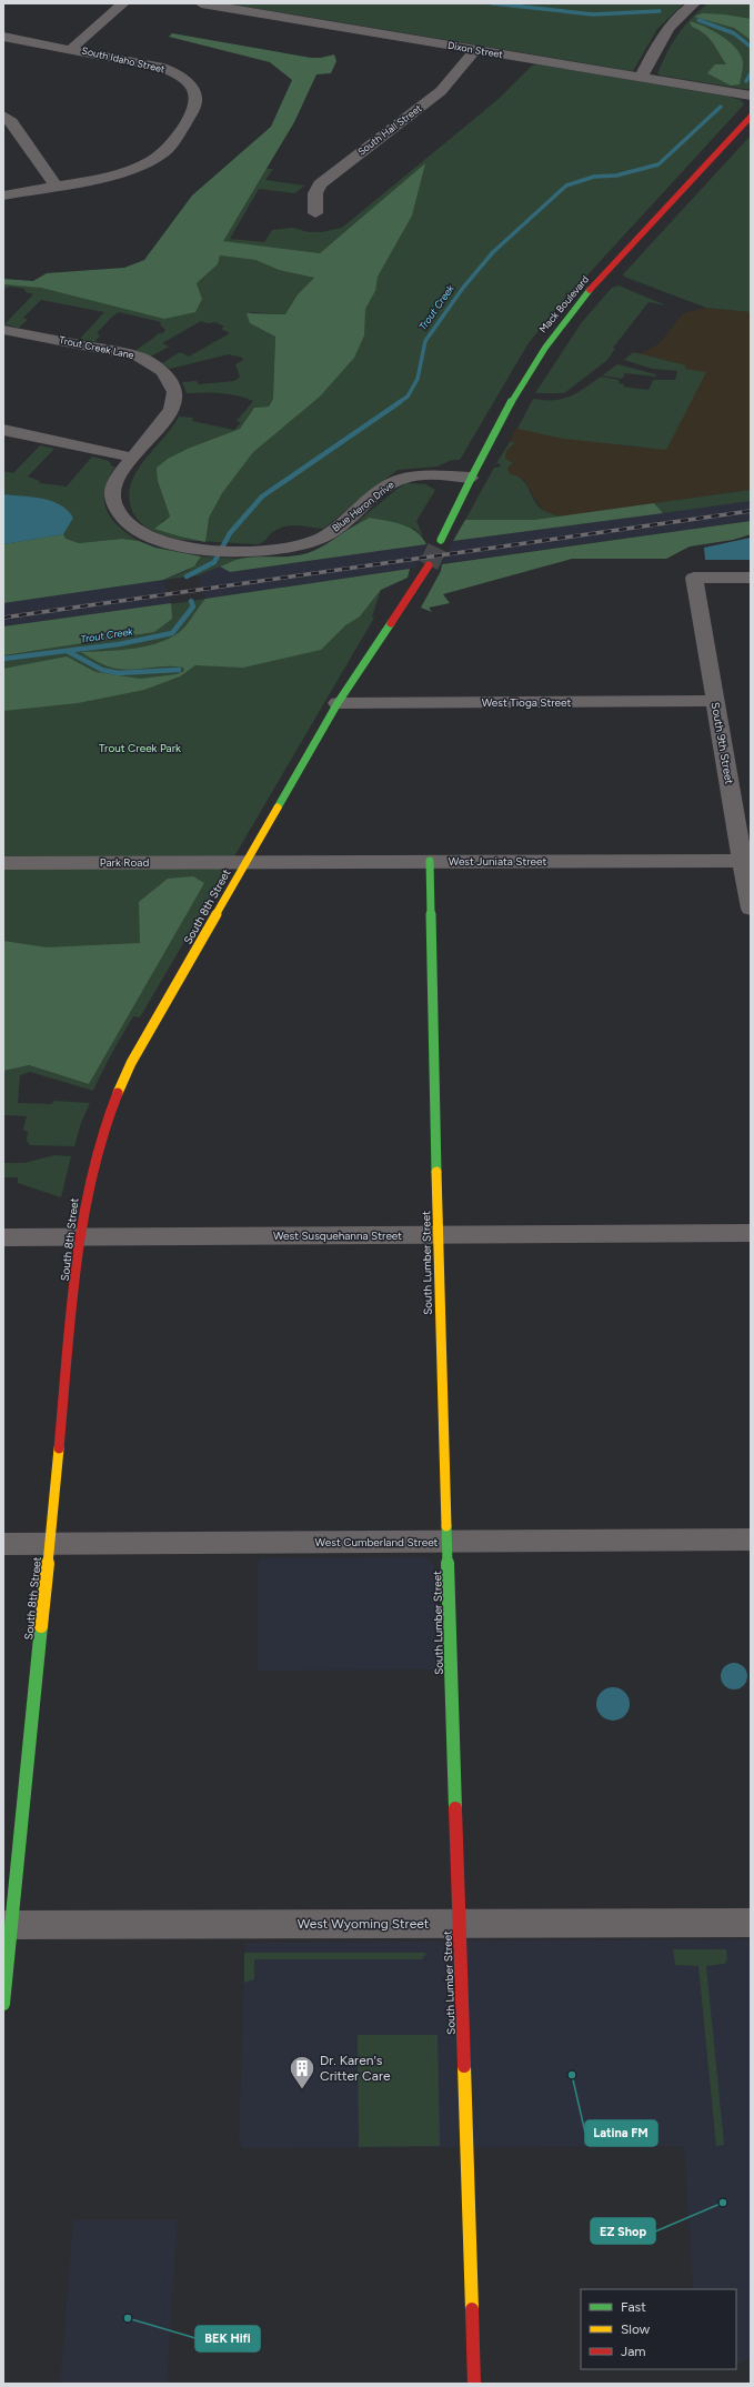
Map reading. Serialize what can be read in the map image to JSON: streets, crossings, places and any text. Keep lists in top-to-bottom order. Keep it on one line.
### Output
{"streets":{"main road":["Mack Boulevard","South 8th Street","South Lumber Street"],"street":["Dixon Street","South Idaho Street","South Hall Street","Trout Creek Lane","Blue Heron Drive","West Tioga Street","South 9th Street","West Juniata Street","Park Road","West Susquehanna Street","West Cumberland Street","West Wyoming Street"]},"crossings":[["Dixon Street","South Hall Street"],["Mack Boulevard","Blue Heron Drive"],["Trout Creek Lane","Blue Heron Drive"],["West Tioga Street","South 9th Street"],["West Tioga Street","South 8th Street"],["South 9th Street","West Juniata Street"],["West Juniata Street","Park Road"],["West Juniata Street","South 8th Street"],["West Juniata Street","South Lumber Street"],["Park Road","South 8th Street"],["South 8th Street","West Susquehanna Street"],["South 8th Street","West Cumberland Street"],["South 8th Street","West Wyoming Street"],["West Susquehanna Street","South Lumber Street"],["South Lumber Street","West Cumberland Street"],["South Lumber Street","West Wyoming Street"]],"water":["Trout Creek"],"parks":["Trout Creek Park"],"places":{"other":["Latina FM","EZ Shop","BEK Hifi"],"building":["Dr. Karen's Critter Care"]},"legend":["Fast","Slow","Jam"]}
